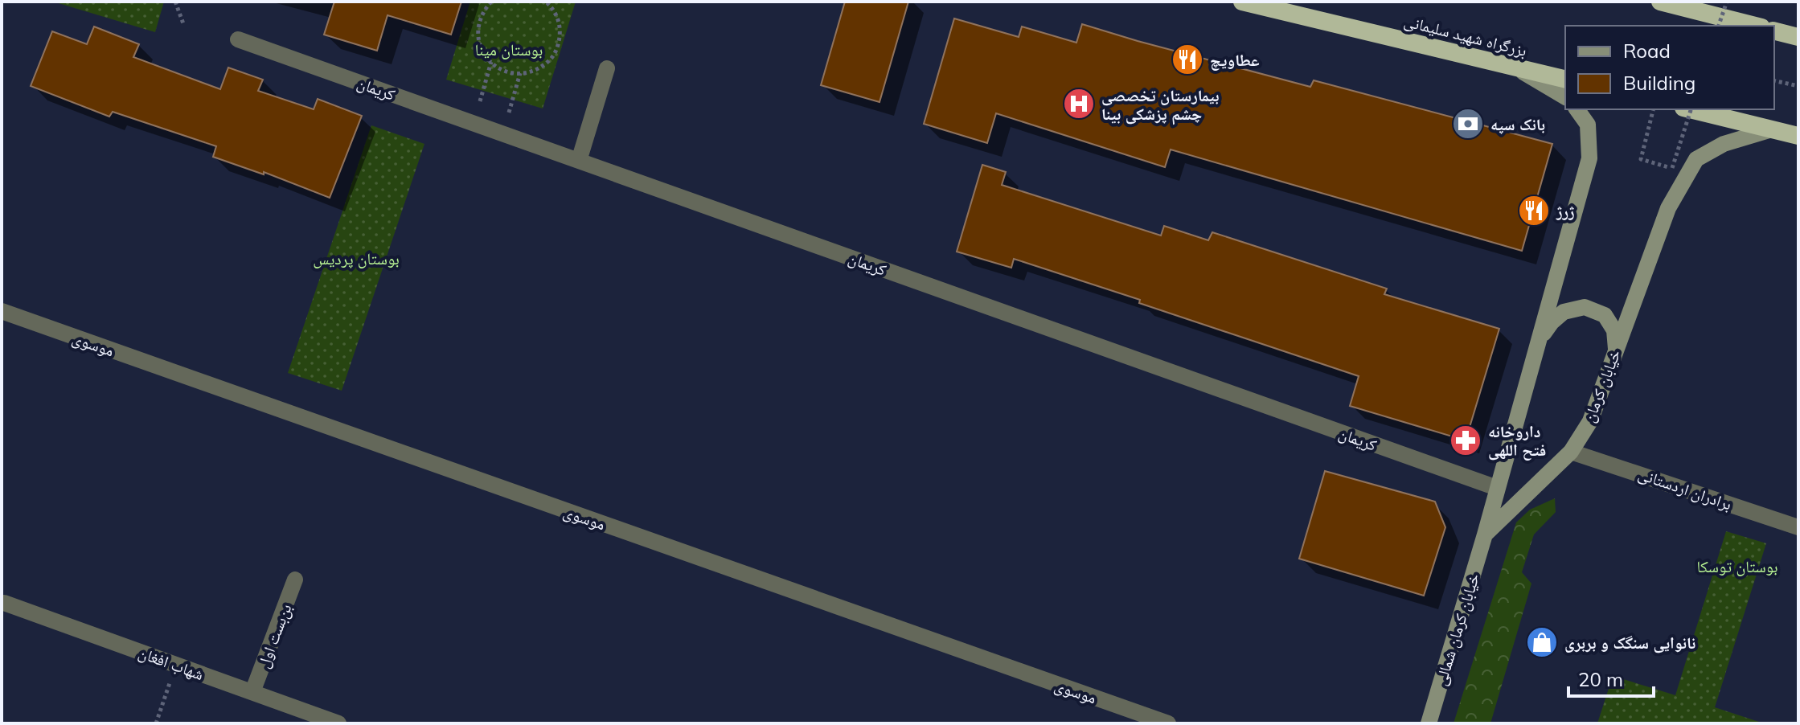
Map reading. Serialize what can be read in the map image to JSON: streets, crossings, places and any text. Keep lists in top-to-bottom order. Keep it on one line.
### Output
{"streets":{"highway":["بزرگراه شهید سلیمانی"],"main road":["خیابان کرمان","خیابان کرمان شمالی"],"street":["کریمان","موسوی","برادران اردستانی","بن‌بست اول","شهاب افغان"]},"crossings":[["خیابان کرمان","برادران اردستانی"],["خیابان کرمان","خیابان کرمان شمالی"],["بن‌بست اول","شهاب افغان"]],"parks":["بوستان مینا","بوستان پردیس","بوستان توسکا"],"places":{"restaurant":["عطاویچ","ژرژ"],"hospital":["بیمارستان تخصصی چشم پزشکی بینا"],"bank":["بانک سپه"],"pharmacy":["داروخانه فتح اللهی"],"shop":["نانوایی سنگک و بربری"]},"legend":["Road","Building"],"scale_bar":"20 m"}
